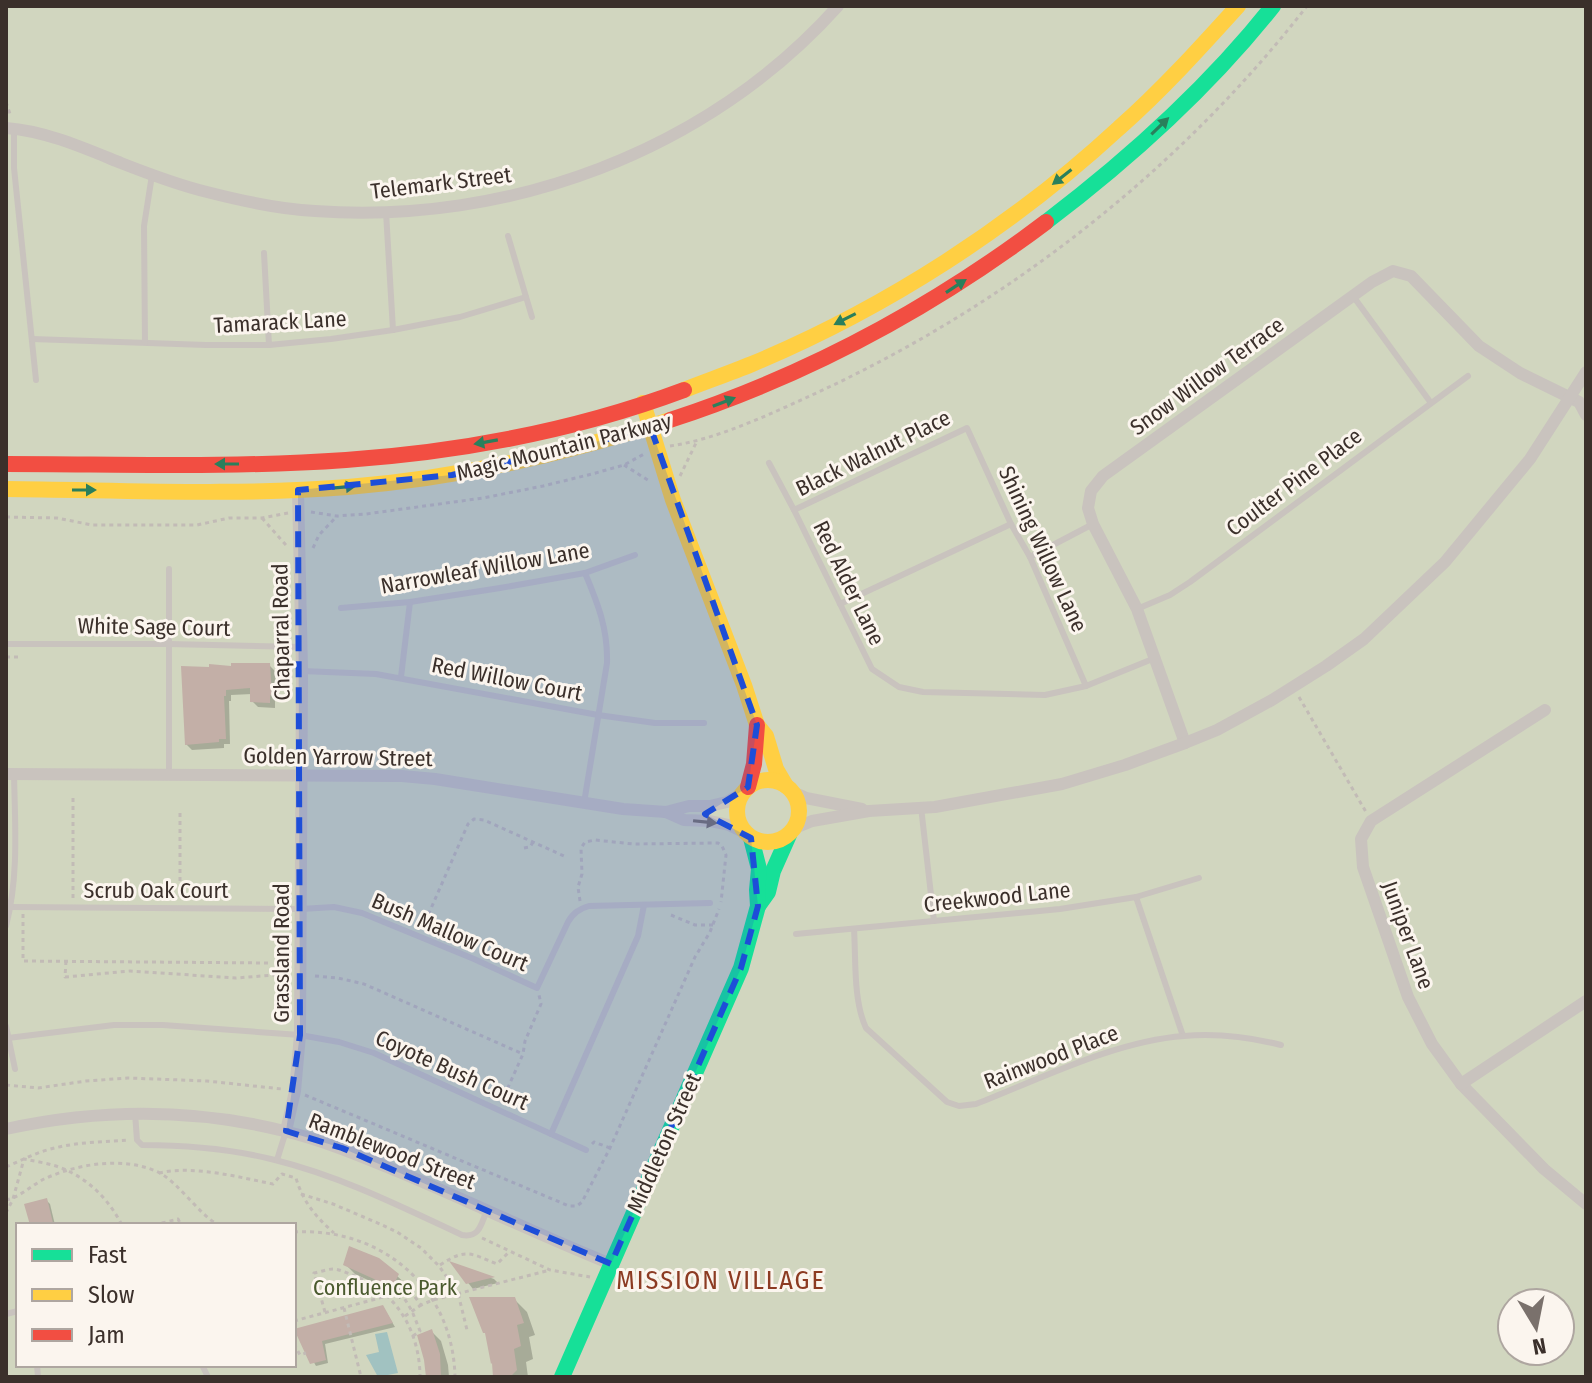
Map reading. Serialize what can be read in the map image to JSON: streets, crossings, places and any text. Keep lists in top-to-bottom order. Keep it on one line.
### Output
{"streets":{"street":["Telemark Street","Snow Willow Terrace","Magic Mountain Parkway","Chaparral Road","Golden Yarrow Street","Juniper Lane","Grassland Road","Middleton Street","Ramblewood Street"],"lane":["Tamarack Lane","Black Walnut Place","Coulter Pine Place","Shining Willow Lane","Narrowleaf Willow Lane","Red Alder Lane","White Sage Court","Red Willow Court","Scrub Oak Court","Creekwood Lane","Bush Mallow Court","Rainwood Place","Coyote Bush Court"]},"crossings":[["Magic Mountain Parkway","Chaparral Road"],["Black Walnut Place","Shining Willow Lane"],["Black Walnut Place","Red Alder Lane"],["Shining Willow Lane","Red Alder Lane"],["White Sage Court","Chaparral Road"],["Chaparral Road","Red Willow Court"],["Chaparral Road","Golden Yarrow Street"],["Chaparral Road","Grassland Road"],["Golden Yarrow Street","Grassland Road"],["Golden Yarrow Street","Middleton Street"],["Scrub Oak Court","Bush Mallow Court"],["Scrub Oak Court","Grassland Road"],["Creekwood Lane","Rainwood Place"],["Bush Mallow Court","Grassland Road"],["Grassland Road","Coyote Bush Court"],["Grassland Road","Ramblewood Street"],["Middleton Street","Ramblewood Street"]],"districts":["MISSION VILLAGE"],"parks":["Confluence Park"],"legend":["Fast","Slow","Jam"],"north":"bottom"}
